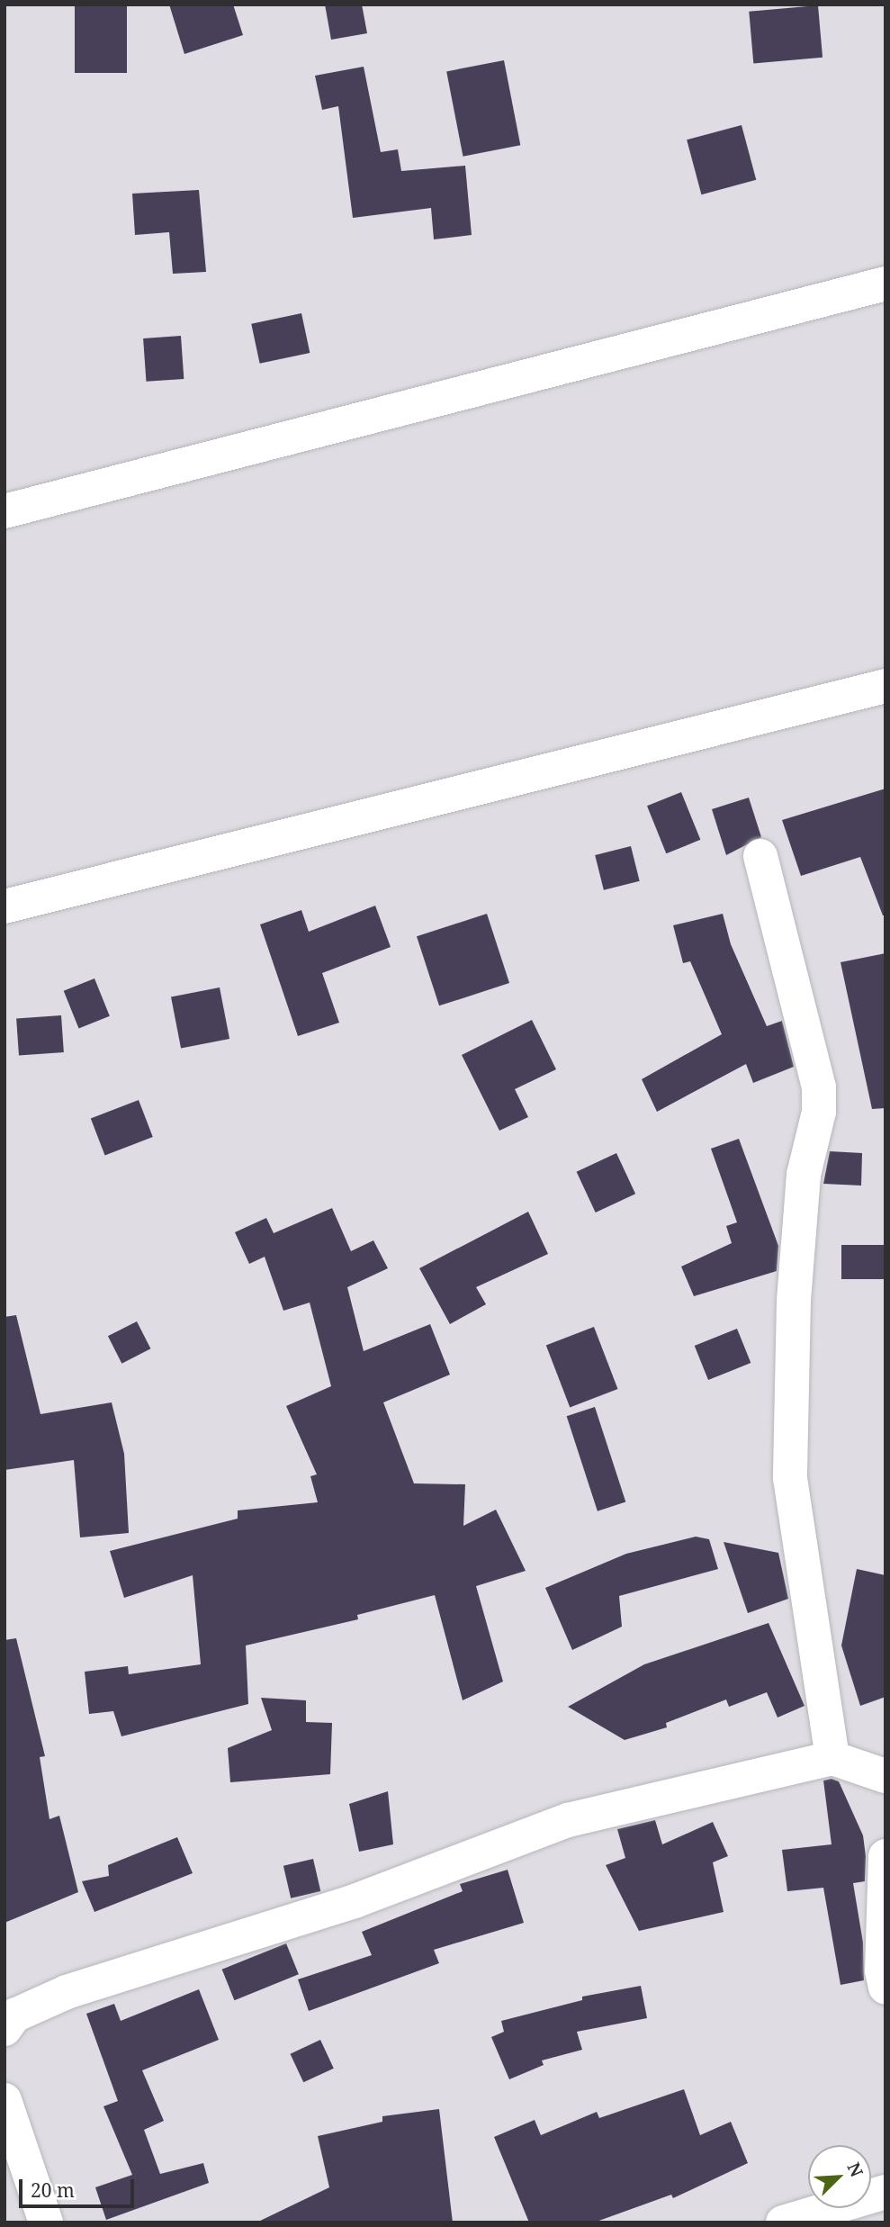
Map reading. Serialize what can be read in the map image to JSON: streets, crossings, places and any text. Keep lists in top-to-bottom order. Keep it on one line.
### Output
{"scale_bar":"20 m","north":"top right"}
